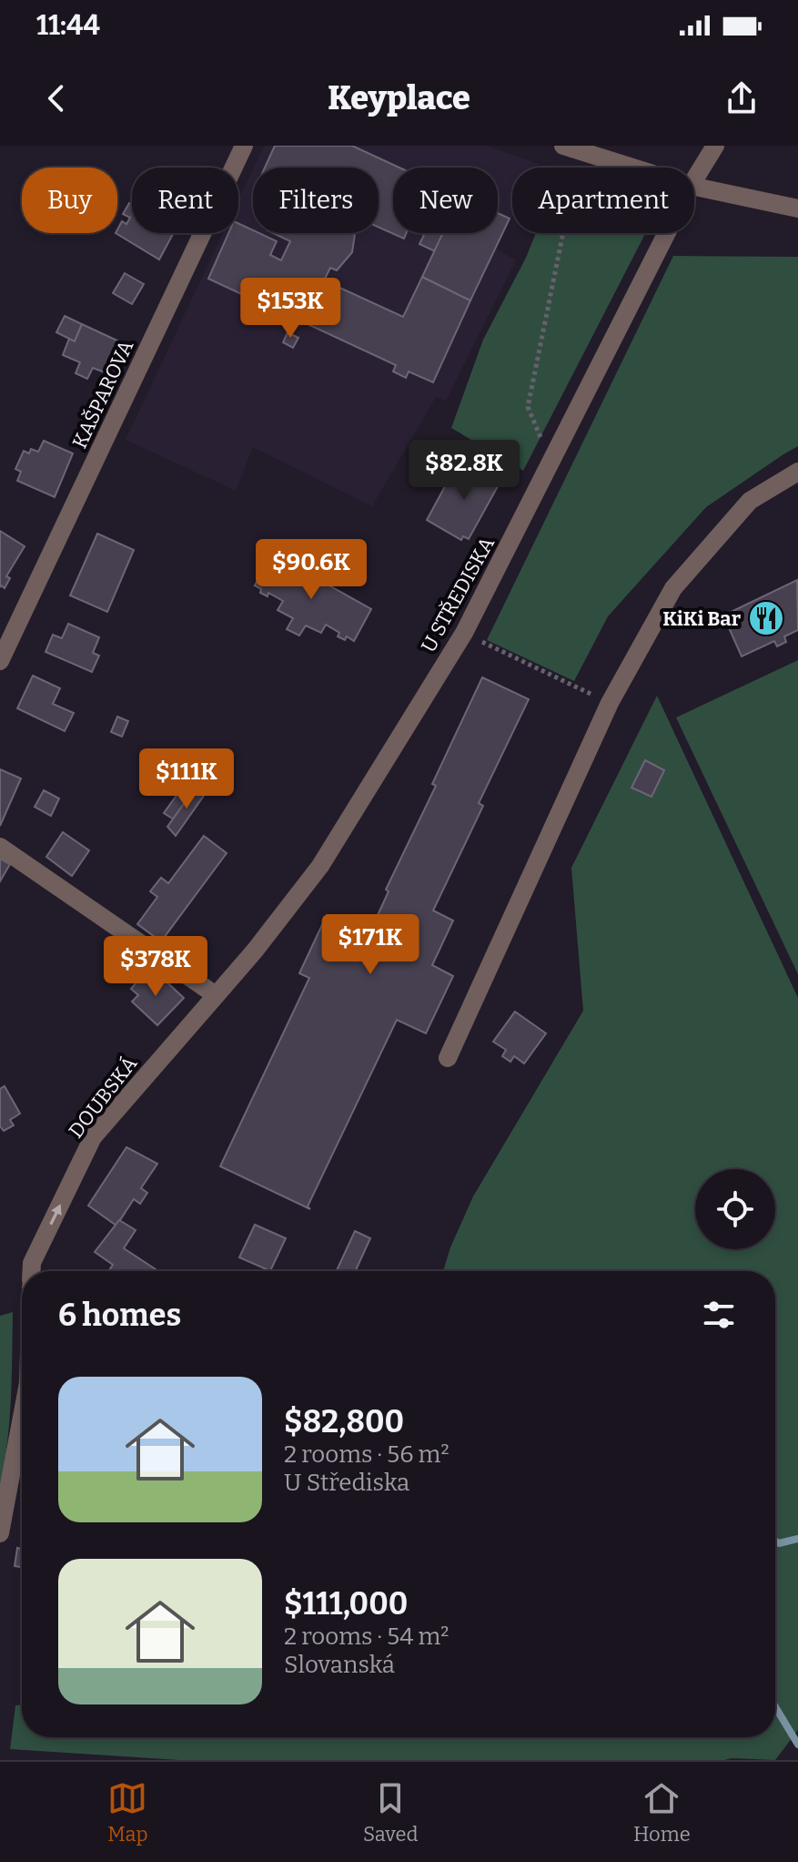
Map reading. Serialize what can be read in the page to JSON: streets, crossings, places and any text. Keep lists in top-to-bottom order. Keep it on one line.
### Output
{"streets":{"street":["KAŠPAROVA","U STŘEDISKA","DOUBSKÁ"]},"crossings":[["U STŘEDISKA","DOUBSKÁ"]],"one_way":["DOUBSKÁ"],"places":{"restaurant":["KiKi Bar"]},"page":{"status":"11:44","header":"Keyplace","chip":["Buy","Rent","Filters","New","Apartment"],"price":["$153K","$82.8K","$90.6K","$111K","$171K","$378K"],"heading":"6 homes","list":[{"name":"$82,800","note":"2 rooms · 56 m² · U Střediska"},{"name":"$111,000","note":"2 rooms · 54 m² · Slovanská"}],"tabs":["Map","Saved","Home"]}}
